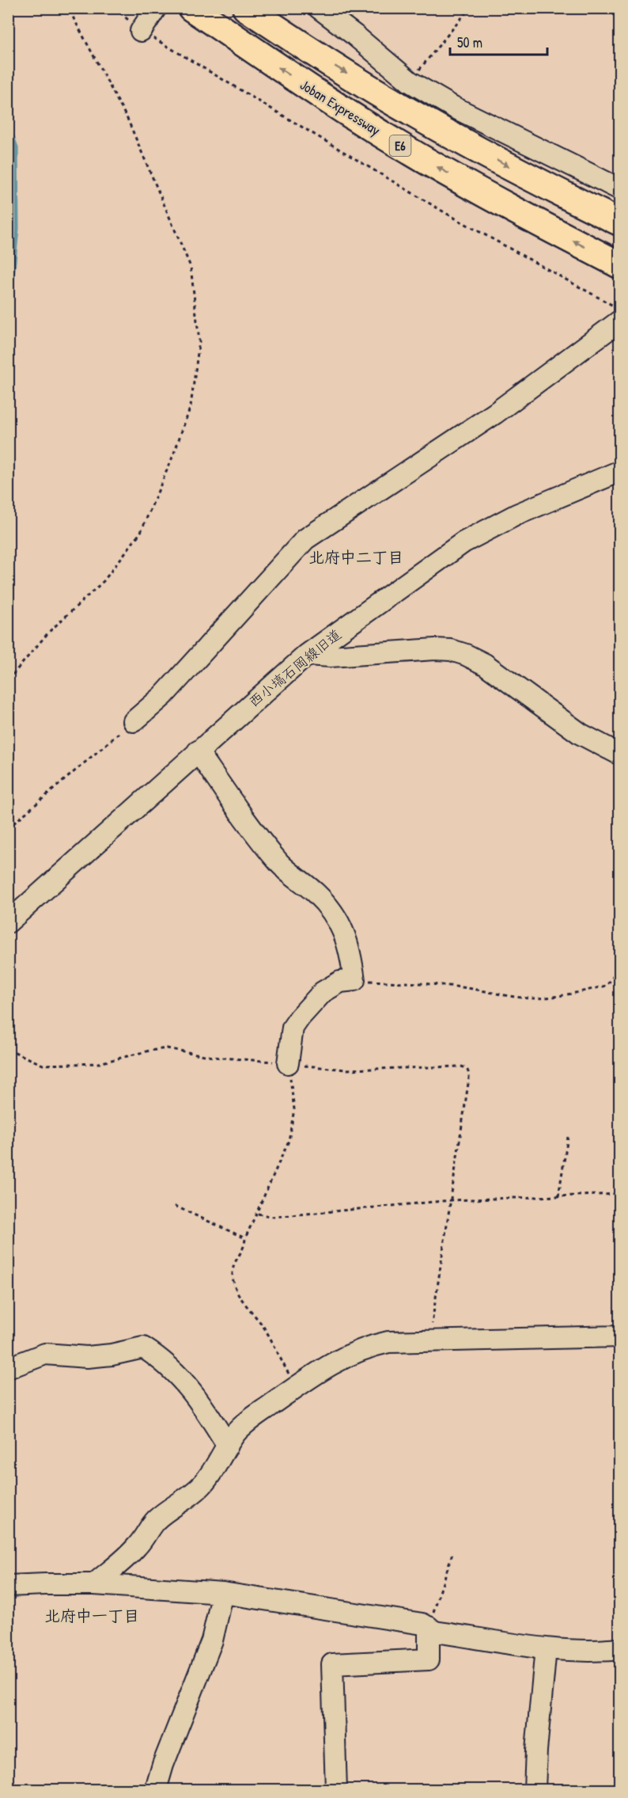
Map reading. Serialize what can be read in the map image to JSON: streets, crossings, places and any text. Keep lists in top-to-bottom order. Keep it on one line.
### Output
{"streets":{"highway":["Joban Expressway","E6"],"street":["西小塙石岡線旧道"]},"districts":["北府中二丁目","北府中一丁目"],"scale_bar":"50 m"}
